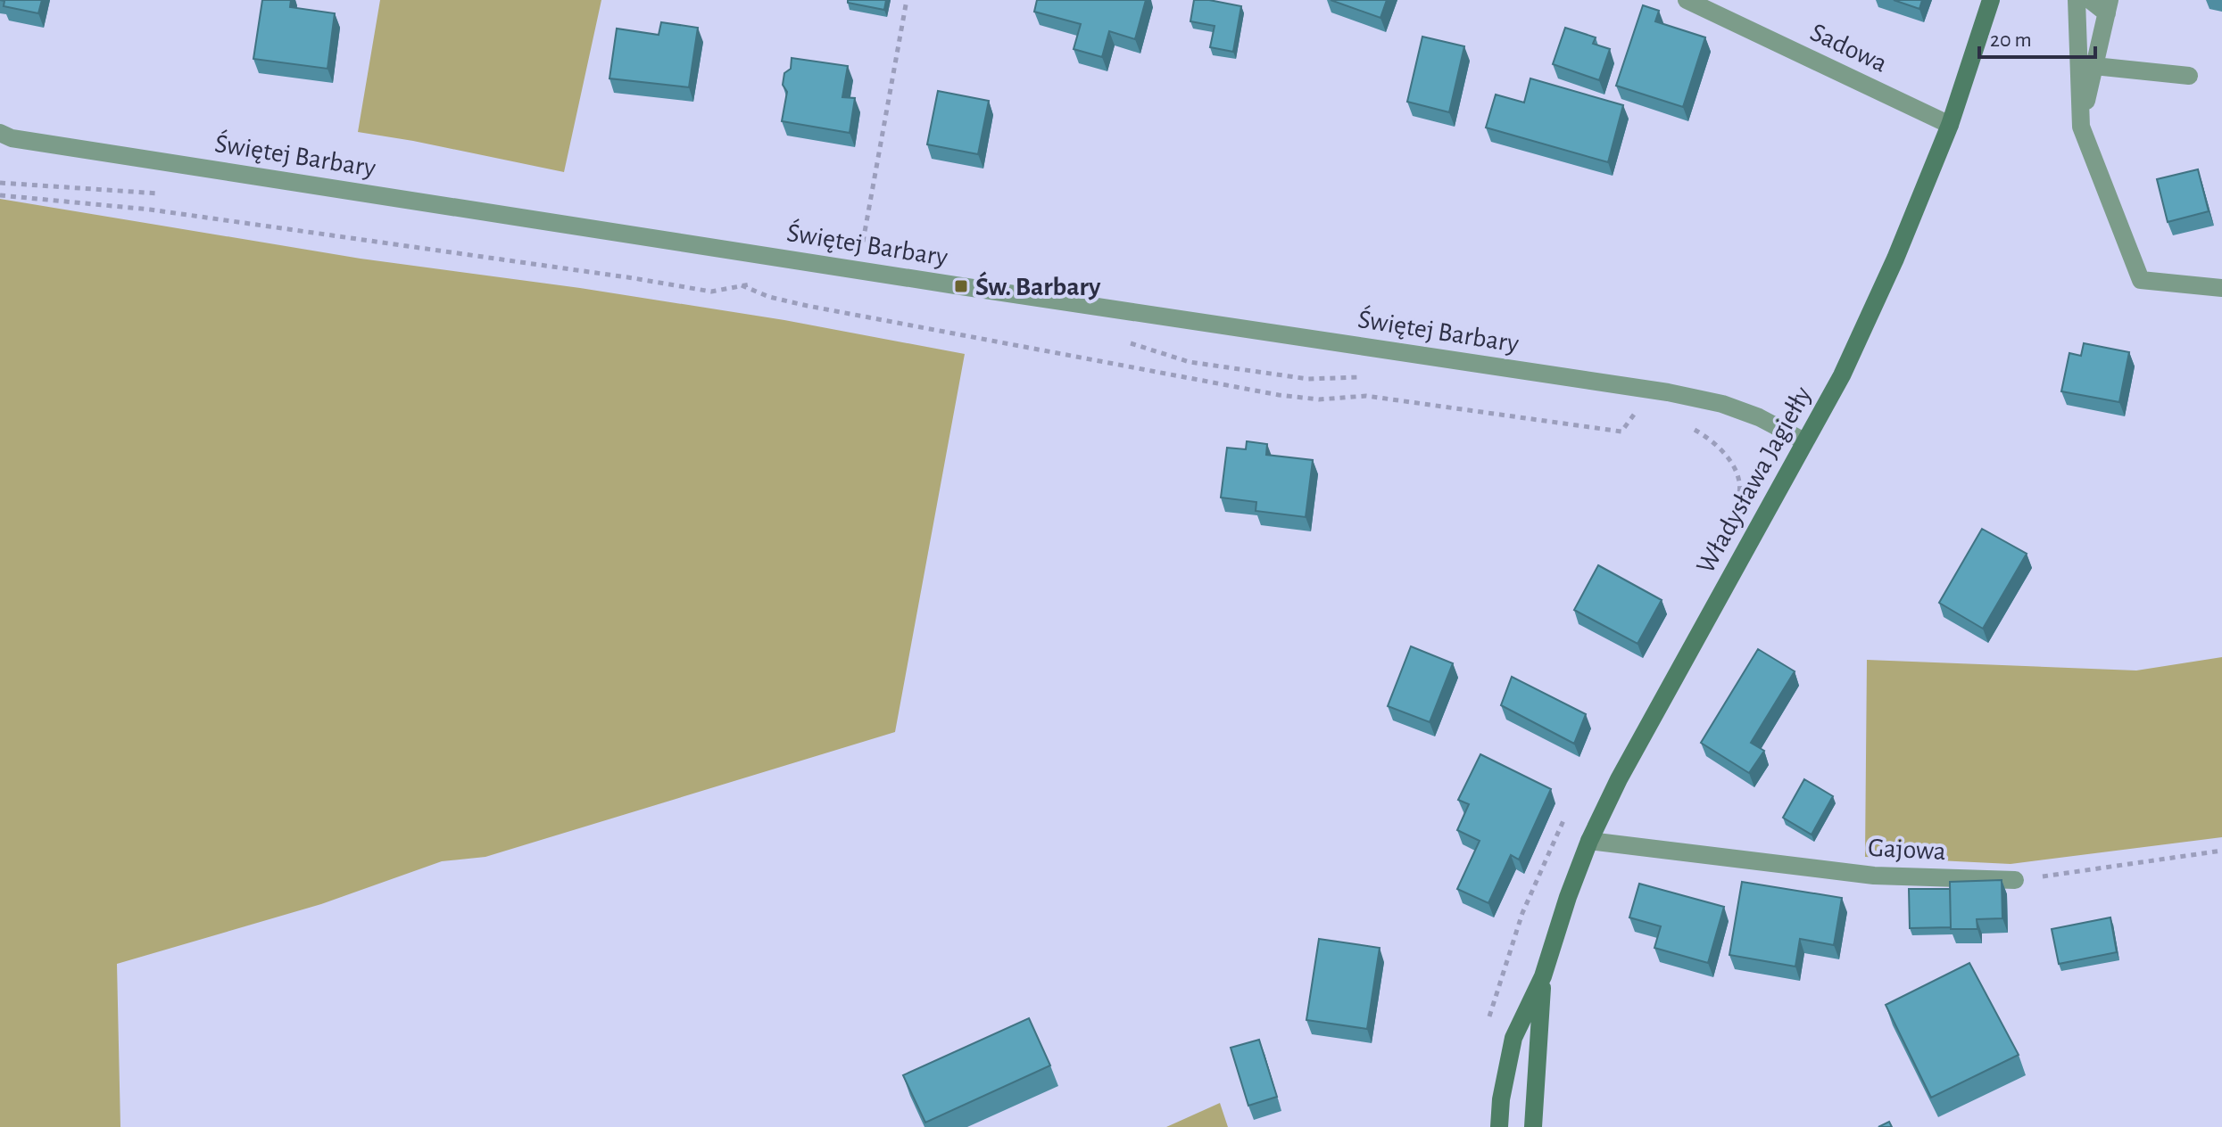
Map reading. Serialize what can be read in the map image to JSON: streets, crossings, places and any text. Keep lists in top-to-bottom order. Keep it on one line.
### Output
{"streets":{"street":["Sadowa","Świętej Barbary","Władysława Jagiełły","Gajowa"]},"crossings":[["Sadowa","Władysława Jagiełły"],["Świętej Barbary","Władysława Jagiełły"],["Władysława Jagiełły","Gajowa"]],"places":{"transit":["Św. Barbary"]},"scale_bar":"20 m"}
